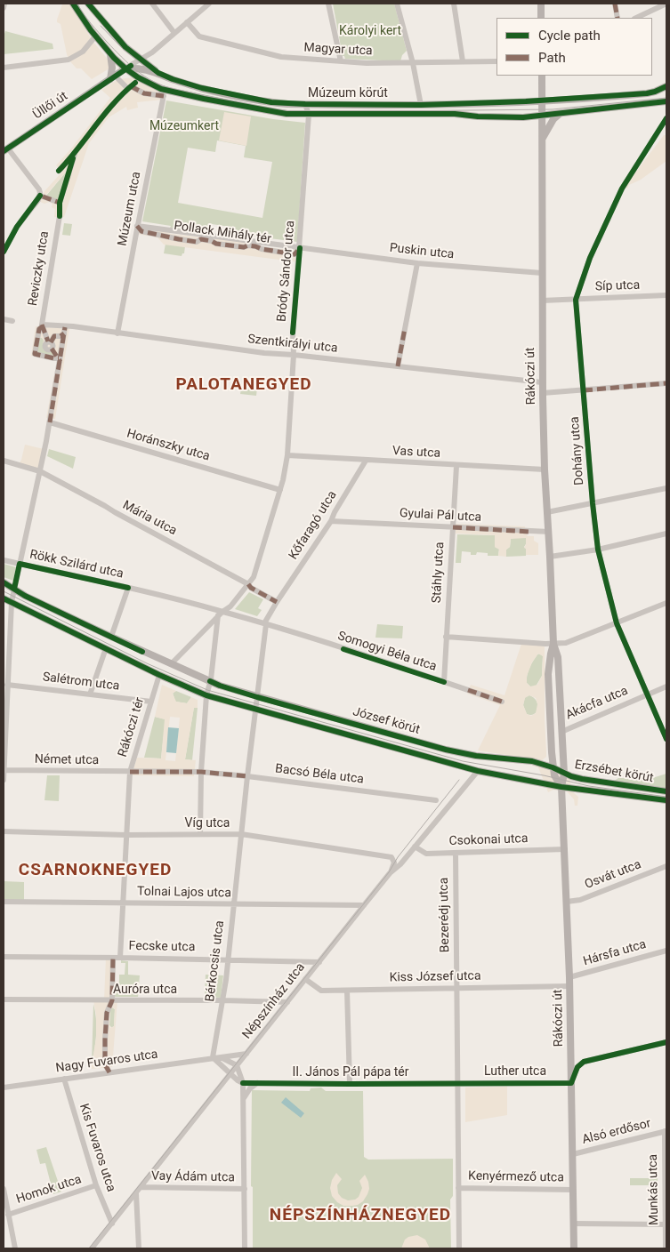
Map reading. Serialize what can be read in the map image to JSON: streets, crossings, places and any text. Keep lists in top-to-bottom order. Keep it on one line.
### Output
{"streets":{"main road":["Múzeum körút","Üllői út","Rákóczi út","József körút","Erzsébet körút"],"street":["Magyar utca","Múzeum utca","Pollack Mihály tér","Puskin utca","Reviczky utca","Bródy Sándor utca","Síp utca","Szentkirályi utca","Horánszky utca","Dohány utca","Vas utca","Gyulai Pál utca","Mária utca","Kőfaragó utca","Rökk Szilárd utca","Stáhly utca","Somogyi Béla utca","Salétrom utca","Akácfa utca","Rákóczi tér","Német utca","Bacsó Béla utca","Víg utca","Csokonai utca","Osvát utca","Tolnai Lajos utca","Bezerédj utca","Fecske utca","Hársfa utca","Bérkocsis utca","Kiss József utca","Auróra utca","Népszínház utca","Nagy Fuvaros utca","Luther utca","II. János Pál pápa tér","Alsó erdősor","Kis Fuvaros utca","Vay Ádám utca","Kenyérmező utca","Homok utca","Munkás utca"]},"crossings":[["Múzeum körút","Üllői út"],["Múzeum körút","Múzeum utca"],["Múzeum körút","Bródy Sándor utca"],["Múzeum körút","Rákóczi út"],["Múzeum utca","Pollack Mihály tér"],["Múzeum utca","Szentkirályi utca"],["Pollack Mihály tér","Puskin utca"],["Pollack Mihály tér","Bródy Sándor utca"],["Puskin utca","Bródy Sándor utca"],["Puskin utca","Rákóczi út"],["Reviczky utca","Szentkirályi utca"],["Bródy Sándor utca","Szentkirályi utca"],["Bródy Sándor utca","Horánszky utca"],["Bródy Sándor utca","Vas utca"],["Bródy Sándor utca","Mária utca"],["Bródy Sándor utca","Rökk Szilárd utca"],["Bródy Sándor utca","József körút"],["Síp utca","Rákóczi út"],["Síp utca","Dohány utca"],["Szentkirályi utca","Rákóczi út"],["Rákóczi út","Vas utca"],["Rákóczi út","Gyulai Pál utca"],["Rákóczi út","Akácfa utca"],["Rákóczi út","József körút"],["Rákóczi út","Erzsébet körút"],["Rákóczi út","Csokonai utca"],["Rákóczi út","Osvát utca"],["Rákóczi út","Hársfa utca"],["Rákóczi út","Kiss József utca"],["Rákóczi út","Luther utca"],["Rákóczi út","Alsó erdősor"],["Rákóczi út","Kenyérmező utca"],["Dohány utca","Akácfa utca"],["Vas utca","Kőfaragó utca"],["Vas utca","Stáhly utca"],["Gyulai Pál utca","Kőfaragó utca"],["Gyulai Pál utca","Stáhly utca"],["Mária utca","Kőfaragó utca"],["Kőfaragó utca","Rökk Szilárd utca"],["Kőfaragó utca","Somogyi Béla utca"],["Kőfaragó utca","Bérkocsis utca"],["Rökk Szilárd utca","Somogyi Béla utca"],["Rökk Szilárd utca","Bérkocsis utca"],["Stáhly utca","Somogyi Béla utca"],["Somogyi Béla utca","Bérkocsis utca"],["Salétrom utca","Rákóczi tér"],["József körút","Rákóczi tér"],["József körút","Erzsébet körút"],["József körút","Bérkocsis utca"],["József körút","Népszínház utca"],["Rákóczi tér","Német utca"],["Rákóczi tér","Bacsó Béla utca"],["Bacsó Béla utca","Bérkocsis utca"],["Víg utca","Bérkocsis utca"],["Víg utca","Népszínház utca"],["Csokonai utca","Bezerédj utca"],["Csokonai utca","Népszínház utca"],["Tolnai Lajos utca","Bérkocsis utca"],["Tolnai Lajos utca","Népszínház utca"],["Bezerédj utca","Kiss József utca"],["Bezerédj utca","Luther utca"],["Bezerédj utca","II. János Pál pápa tér"],["Fecske utca","Bérkocsis utca"],["Fecske utca","Népszínház utca"],["Bérkocsis utca","Auróra utca"],["Bérkocsis utca","Nagy Fuvaros utca"],["Kiss József utca","Népszínház utca"],["Auróra utca","Népszínház utca"],["Népszínház utca","Nagy Fuvaros utca"],["Népszínház utca","Kis Fuvaros utca"],["Népszínház utca","Vay Ádám utca"],["Nagy Fuvaros utca","Kis Fuvaros utca"],["Luther utca","II. János Pál pápa tér"],["Alsó erdősor","Munkás utca"],["Kis Fuvaros utca","Homok utca"]],"districts":["PALOTANEGYED","CSARNOKNEGYED","NÉPSZÍNHÁZNEGYED"],"parks":["Károlyi kert","Múzeumkert"],"legend":["Cycle path","Path"]}
